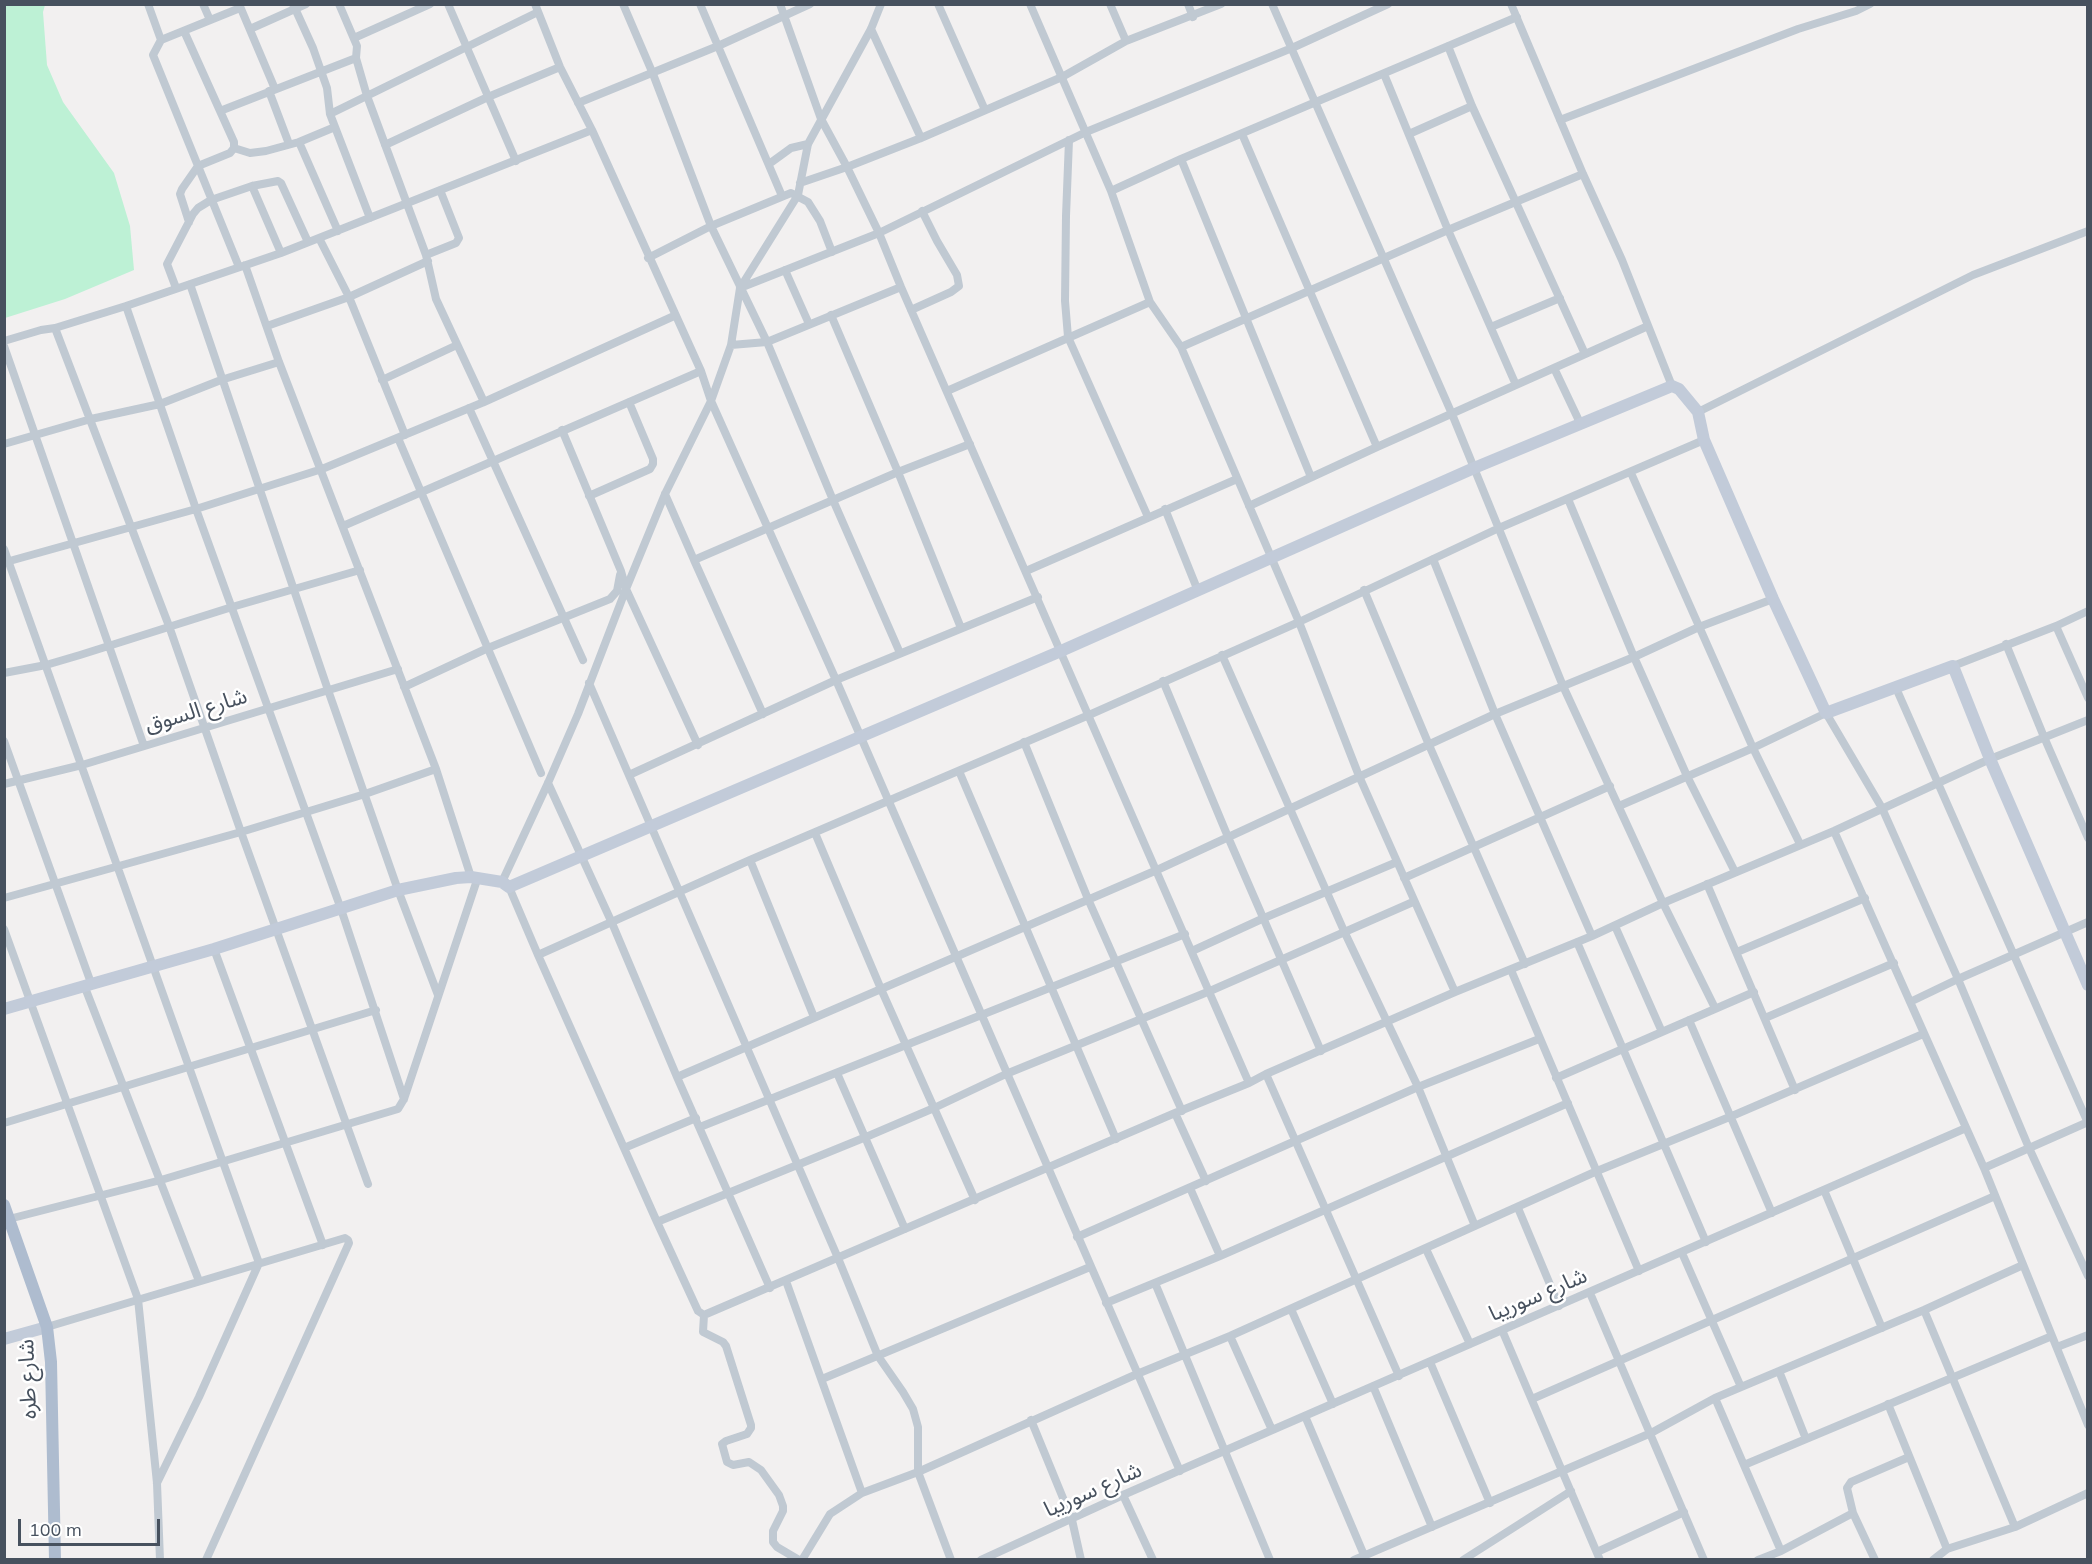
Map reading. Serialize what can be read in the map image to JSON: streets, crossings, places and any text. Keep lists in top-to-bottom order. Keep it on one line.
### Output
{"streets":{"main road":["شارع طره"],"street":["شارع السوق","شارع سوريبا"]},"scale_bar":"100 m"}
